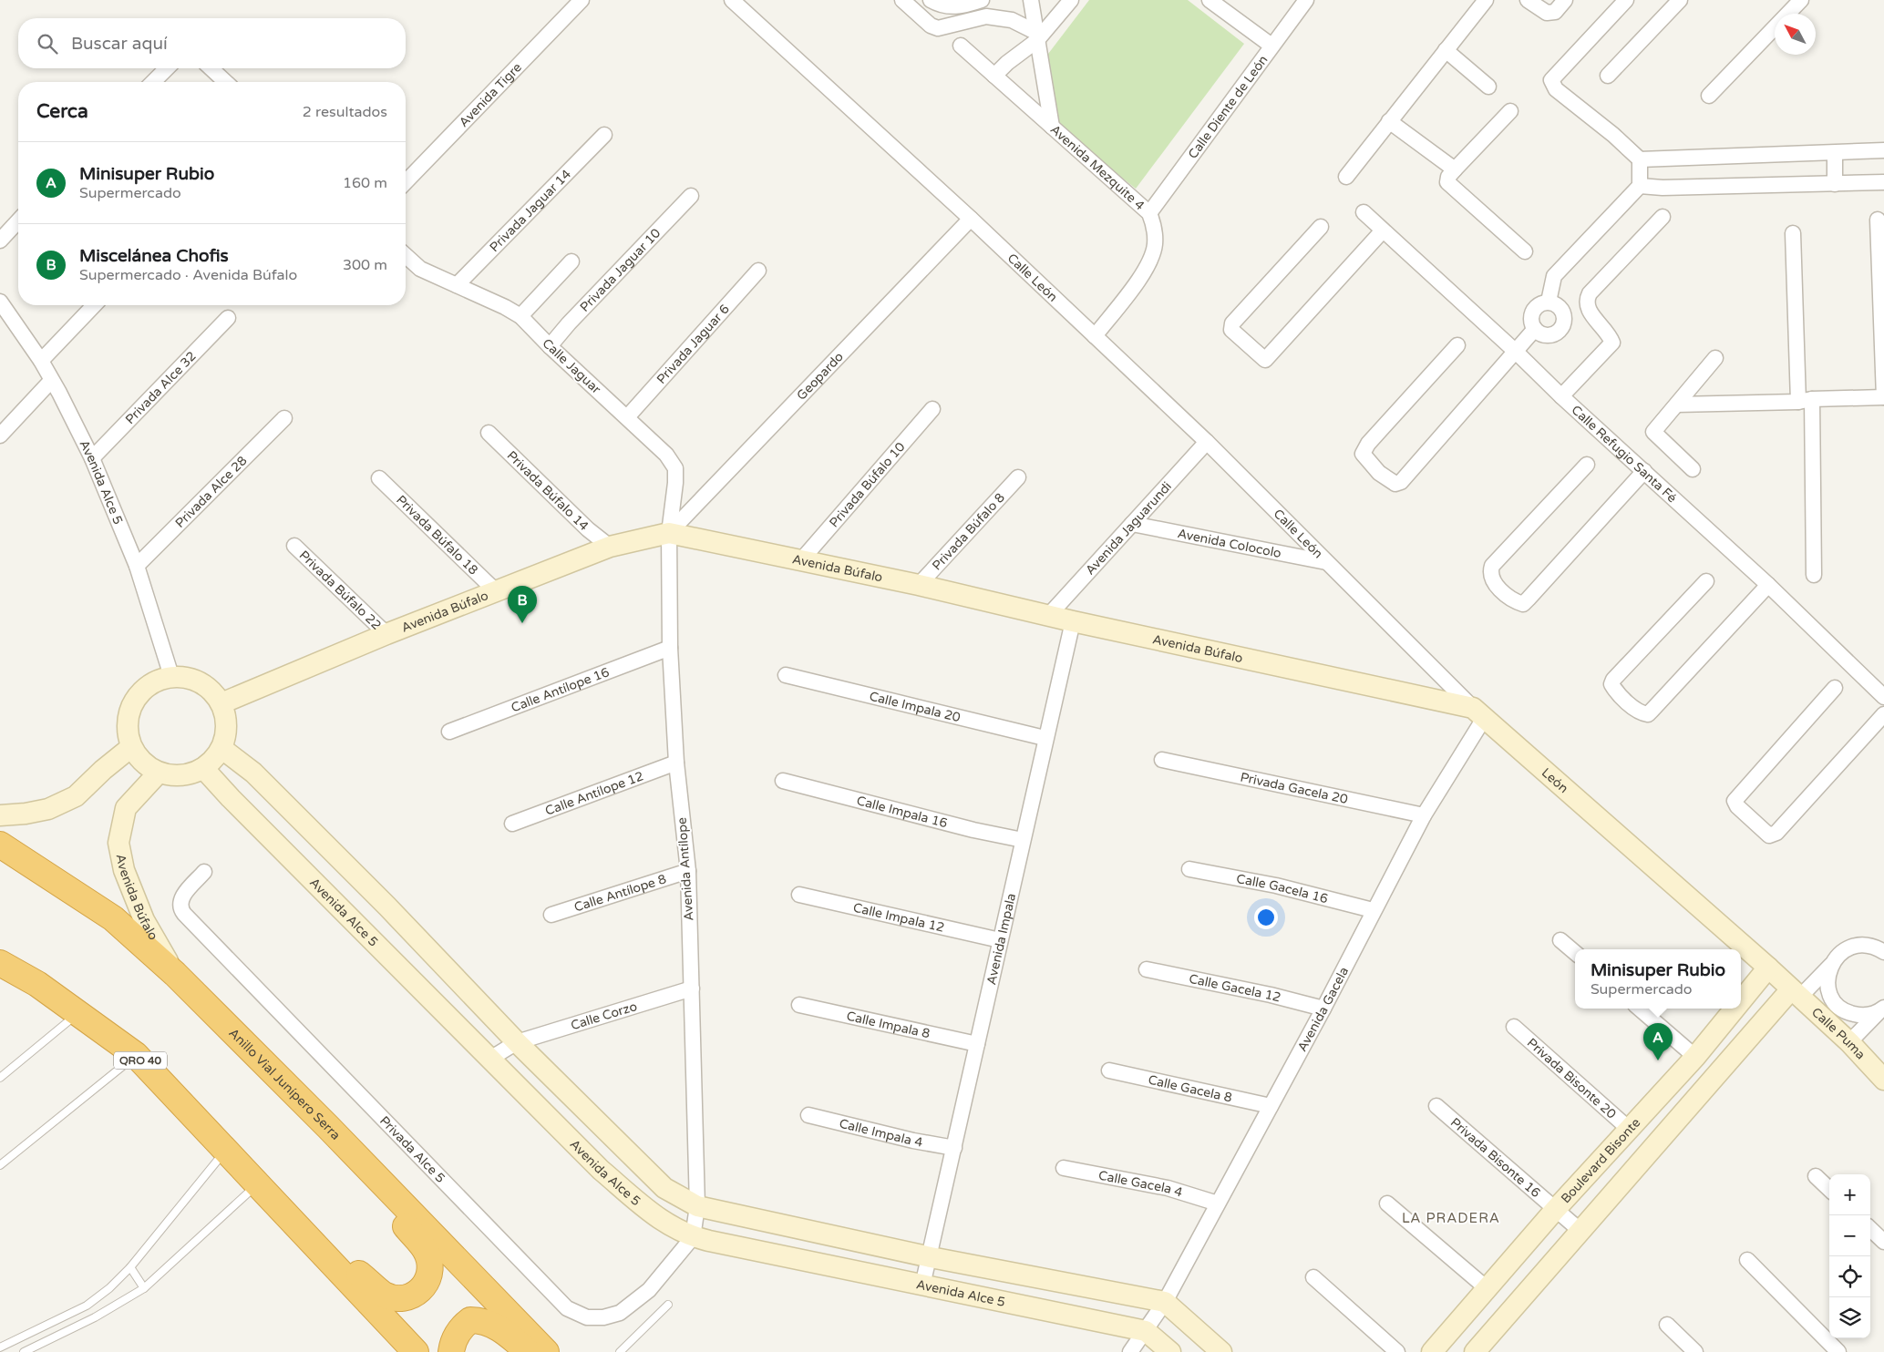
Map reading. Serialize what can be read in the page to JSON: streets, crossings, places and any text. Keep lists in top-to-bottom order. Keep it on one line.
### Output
{"streets":{"highway":["QRO 40","Anillo Vial Junípero Serra"],"street":["Avenida Tigre","Calle Diente de León","Avenida Mezquite 4","Privada Jaguar 14","Privada Jaguar 10","Calle León","Privada Jaguar 6","Calle Jaguar","Geopardo","Privada Alce 32","Calle Refugio Santa Fé","Avenida Alce 5","Privada Búfalo 10","Privada Búfalo 14","Privada Alce 28","Avenida Jaguarundi","Privada Búfalo 8","Privada Búfalo 18","Avenida Colocolo","Avenida Búfalo","Privada Búfalo 22","Calle Antílope 16","Calle Impala 20","León","Privada Gacela 20","Calle Antílope 12","Calle Impala 16","Avenida Antílope","Calle Gacela 16","Calle Antílope 8","Calle Impala 12","Avenida Impala","Calle Gacela 12","Avenida Gacela","Calle Corzo","Calle Impala 8","Calle Puma","Privada Bisonte 20","Calle Gacela 8","Calle Impala 4","Privada Alce 5","Privada Bisonte 16","Boulevard Bisonte","Calle Gacela 4"]},"crossings":[["Calle Diente de León","Avenida Mezquite 4"],["Avenida Mezquite 4","Calle León"],["Privada Jaguar 14","Calle Jaguar"],["Privada Jaguar 10","Calle Jaguar"],["Calle León","Geopardo"],["Calle León","Avenida Jaguarundi"],["Calle León","Avenida Colocolo"],["Calle León","León"],["Privada Jaguar 6","Calle Jaguar"],["Calle Jaguar","Geopardo"],["Calle Jaguar","Avenida Búfalo"],["Calle Jaguar","Avenida Antílope"],["Geopardo","Avenida Búfalo"],["Geopardo","Avenida Antílope"],["Privada Alce 32","Avenida Alce 5"],["Avenida Alce 5","Privada Alce 28"],["Avenida Alce 5","Avenida Búfalo"],["Avenida Alce 5","Avenida Antílope"],["Avenida Alce 5","Avenida Impala"],["Avenida Alce 5","Avenida Gacela"],["Avenida Alce 5","Calle Corzo"],["Avenida Alce 5","Privada Alce 5"],["Privada Búfalo 10","Avenida Búfalo"],["Privada Búfalo 14","Avenida Búfalo"],["Avenida Jaguarundi","Avenida Colocolo"],["Avenida Jaguarundi","Avenida Búfalo"],["Privada Búfalo 8","Avenida Búfalo"],["Privada Búfalo 18","Avenida Búfalo"],["Avenida Colocolo","León"],["Avenida Búfalo","Privada Búfalo 22"],["Avenida Búfalo","León"],["Avenida Búfalo","Avenida Antílope"],["Avenida Búfalo","Avenida Impala"],["Avenida Búfalo","Avenida Gacela"],["Avenida Búfalo","Anillo Vial Junípero Serra"],["Calle Antílope 16","Avenida Antílope"],["Calle Impala 20","Avenida Impala"],["León","Avenida Gacela"],["León","Calle Puma"],["León","Boulevard Bisonte"],["Privada Gacela 20","Avenida Gacela"],["Calle Antílope 12","Avenida Antílope"],["Calle Impala 16","Avenida Impala"],["Avenida Antílope","Calle Antílope 8"],["Avenida Antílope","Calle Corzo"],["Avenida Antílope","Privada Alce 5"],["Calle Gacela 16","Avenida Gacela"],["Calle Impala 12","Avenida Impala"],["Avenida Impala","Calle Impala 8"],["Avenida Impala","Calle Impala 4"],["Calle Gacela 12","Avenida Gacela"],["Avenida Gacela","Calle Gacela 8"],["Avenida Gacela","Calle Gacela 4"],["Privada Bisonte 20","Boulevard Bisonte"],["Privada Bisonte 16","Boulevard Bisonte"]],"districts":["LA PRADERA"],"north":"top left","page":{"search":"Buscar aquí","heading":["Cerca","2 resultados"],"list":[{"mark":"A","name":"Minisuper Rubio","note":"Supermercado","value":"160 m"},{"mark":"B","name":"Miscelánea Chofis","note":"Supermercado · Avenida Búfalo","value":"300 m"}],"pins":["B","A"],"popup":["Minisuper Rubio","Supermercado"],"map_buttons":["+","−"]}}
